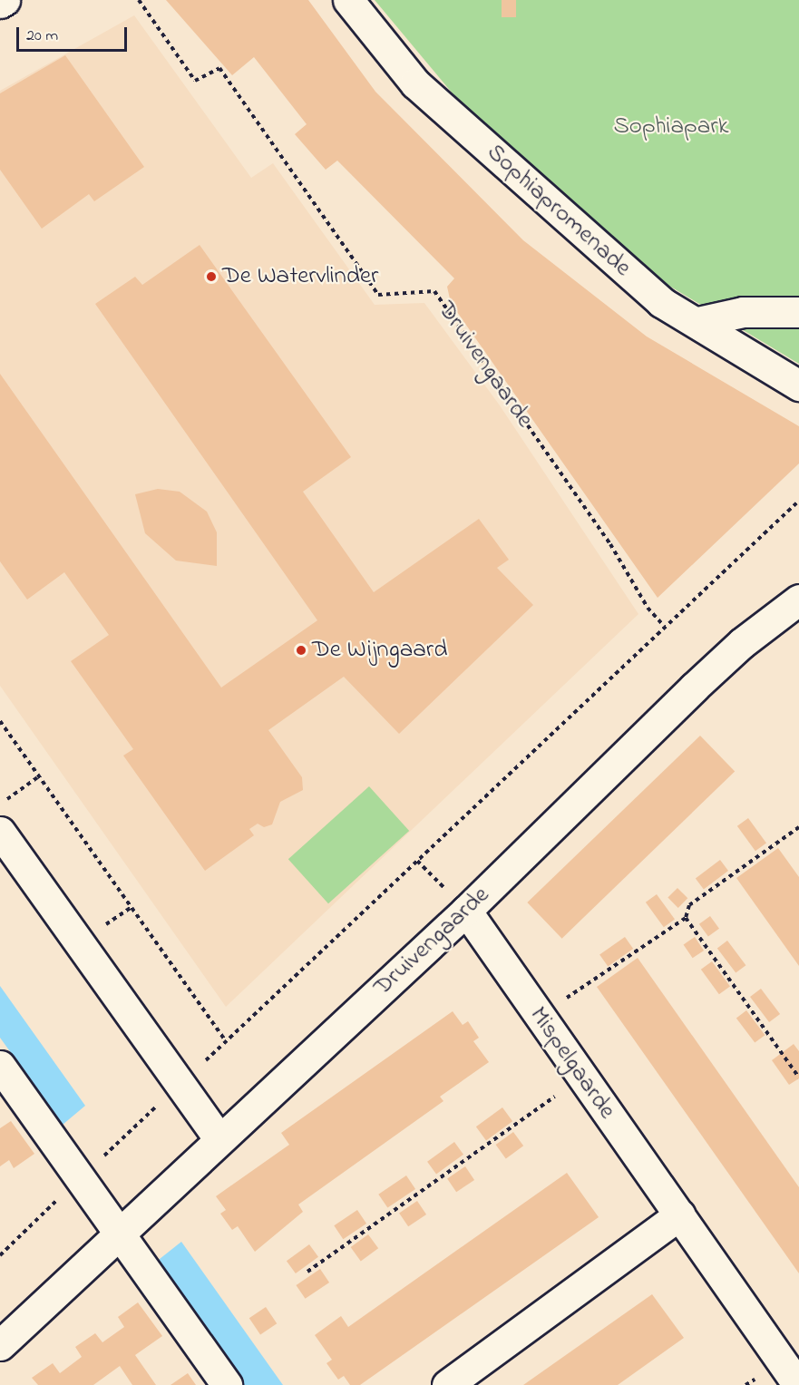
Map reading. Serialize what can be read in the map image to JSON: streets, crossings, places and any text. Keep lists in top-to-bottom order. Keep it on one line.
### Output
{"streets":{"street":["Sophiapromenade","Druivengaarde","Mispelgaarde"]},"crossings":[["Druivengaarde","Mispelgaarde"]],"parks":["Sophiapark"],"places":["De Watervlinder","De Wijngaard"],"scale_bar":"20 m"}
